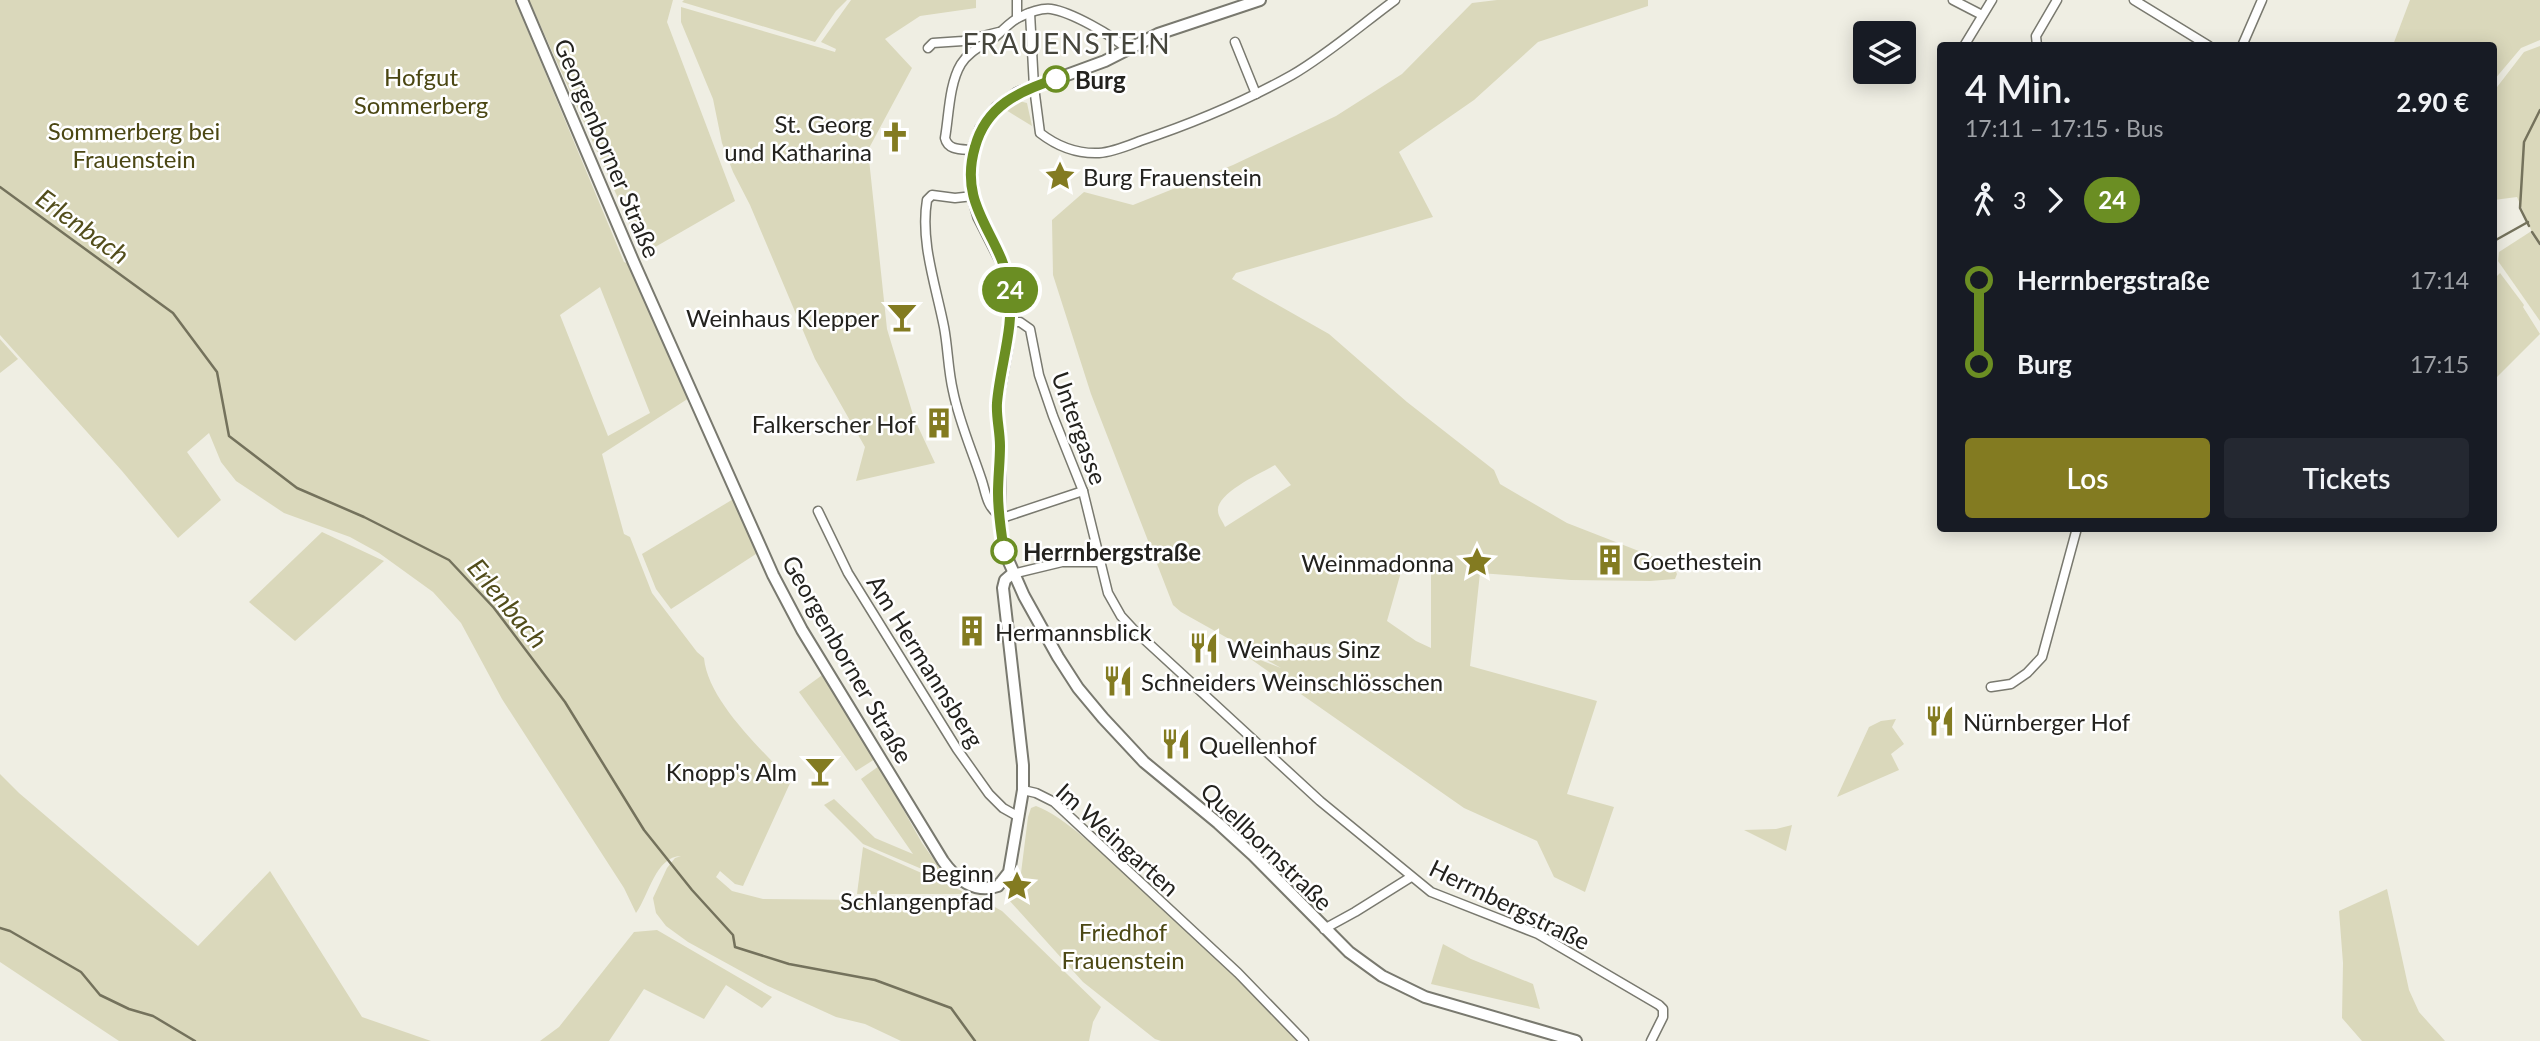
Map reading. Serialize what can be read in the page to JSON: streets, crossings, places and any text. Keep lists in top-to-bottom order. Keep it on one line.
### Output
{"streets":{"main road":["Georgenborner Straße","Quellbornstraße"],"street":["Untergasse","Am Hermannsberg","Im Weingarten","Herrnbergstraße"]},"crossings":[["Georgenborner Straße","Am Hermannsberg"],["Georgenborner Straße","Im Weingarten"],["Georgenborner Straße","Quellbornstraße"],["Untergasse","Herrnbergstraße"]],"districts":["FRAUENSTEIN"],"water":["Erlenbach"],"parks":["Hofgut Sommerberg","Sommerberg bei Frauenstein","Friedhof Frauenstein"],"places":{"other":["Burg","Herrnbergstraße"],"church":["St. Georg und Katharina"],"place":["Burg Frauenstein","Weinmadonna","Beginn Schlangenpfad"],"bar":["Weinhaus Klepper","Knopp's Alm"],"building":["Falkerscher Hof","Goethestein","Hermannsblick"],"restaurant":["Weinhaus Sinz","Schneiders Weinschlösschen","Nürnberger Hof","Quellenhof"]},"lines":["bus line 24"],"page":{"on_map":"24","heading":["4 Min.","17:11 – 17:15 · Bus","2.90 €"],"legs":["3","24"],"list":[{"name":"Herrnbergstraße","value":"17:14"},{"name":"Burg","value":"17:15"}],"buttons":["Los","Tickets"]}}
